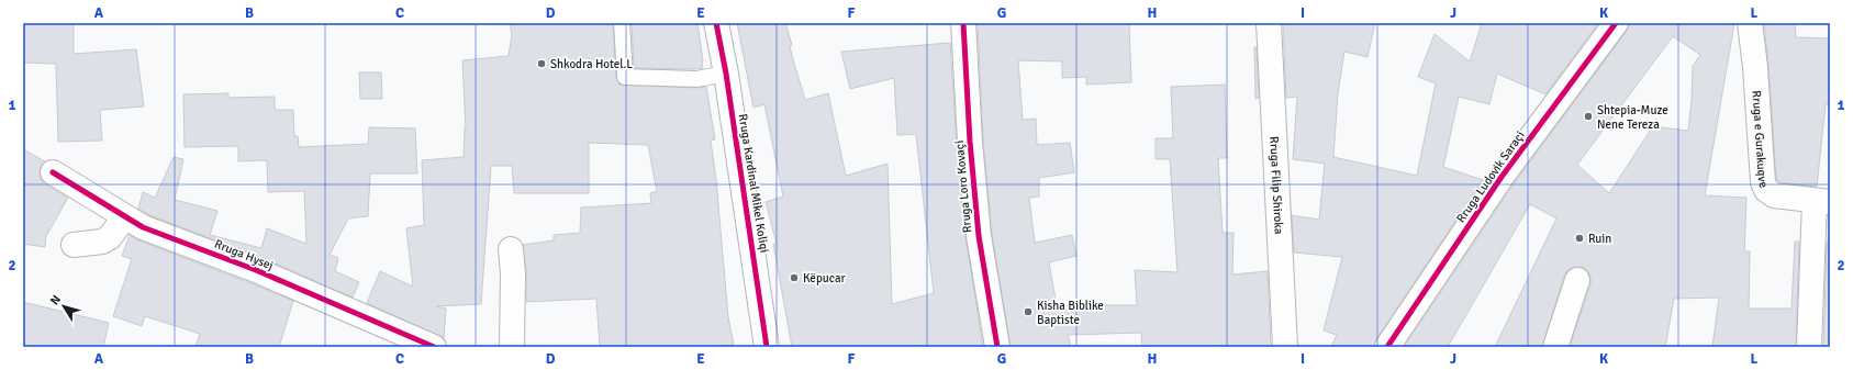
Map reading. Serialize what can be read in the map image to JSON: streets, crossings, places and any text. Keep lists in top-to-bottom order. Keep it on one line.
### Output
{"streets":{"street":["Rruga e Gurakuqve","Rruga Ludovik Saraçi","Rruga Kardinal Mikel Koliqi","Rruga Filip Shiroka","Rruga Loro Kovaçi","Rruga Hysej"]},"places":["Shkodra Hotel.L","Shtepia-Muze Nene Tereza","Ruin","Këpucar","Kisha Biblike Baptiste"],"north":"top left","grid":{"columns":["A","B","C","D","E","F","G","H","I","J","K","L"],"rows":["1","2"]}}
